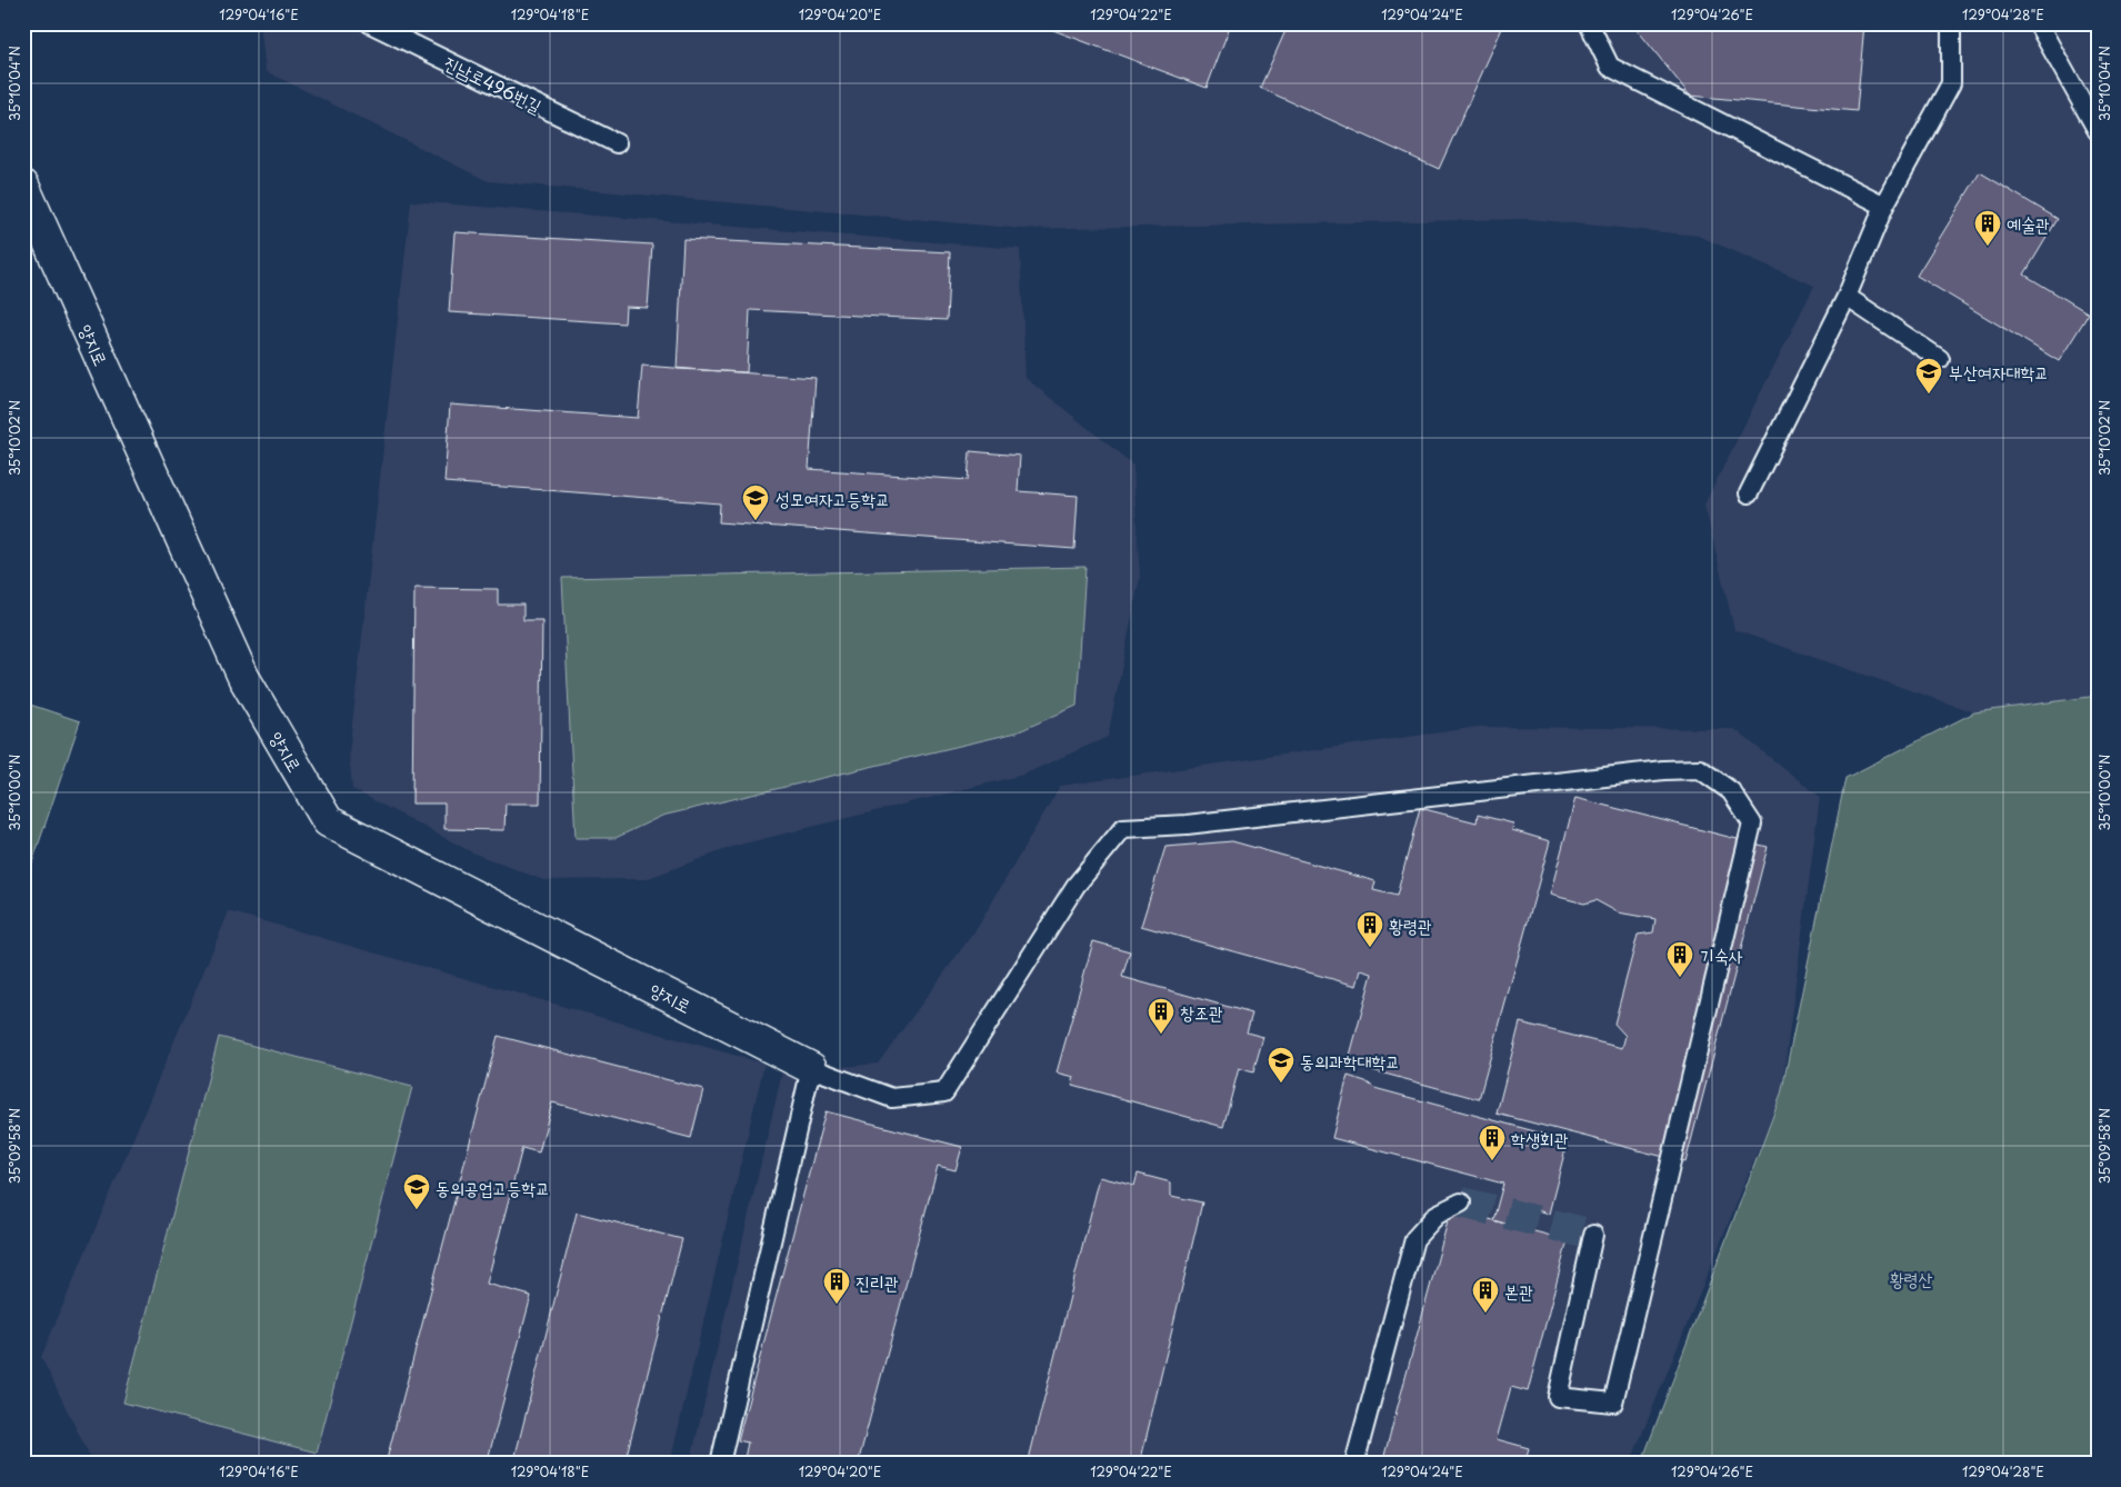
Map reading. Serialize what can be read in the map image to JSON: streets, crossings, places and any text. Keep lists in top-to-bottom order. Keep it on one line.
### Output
{"streets":{"street":["양지로"],"lane":["진남로496번길"]},"parks":["황령산"],"places":{"building":["예술관","황령관","기숙사","창조관","학생회관","진리관","본관"],"school or university":["부산여자대학교","성모여자고등학교","동의과학대학교","동의공업고등학교"]},"coordinates":["129°04'16\"E","129°04'18\"E","129°04'20\"E","129°04'22\"E","129°04'24\"E","129°04'26\"E","129°04'28\"E","35°10'04\"N","35°10'02\"N","35°10'00\"N","35°09'58\"N"]}
